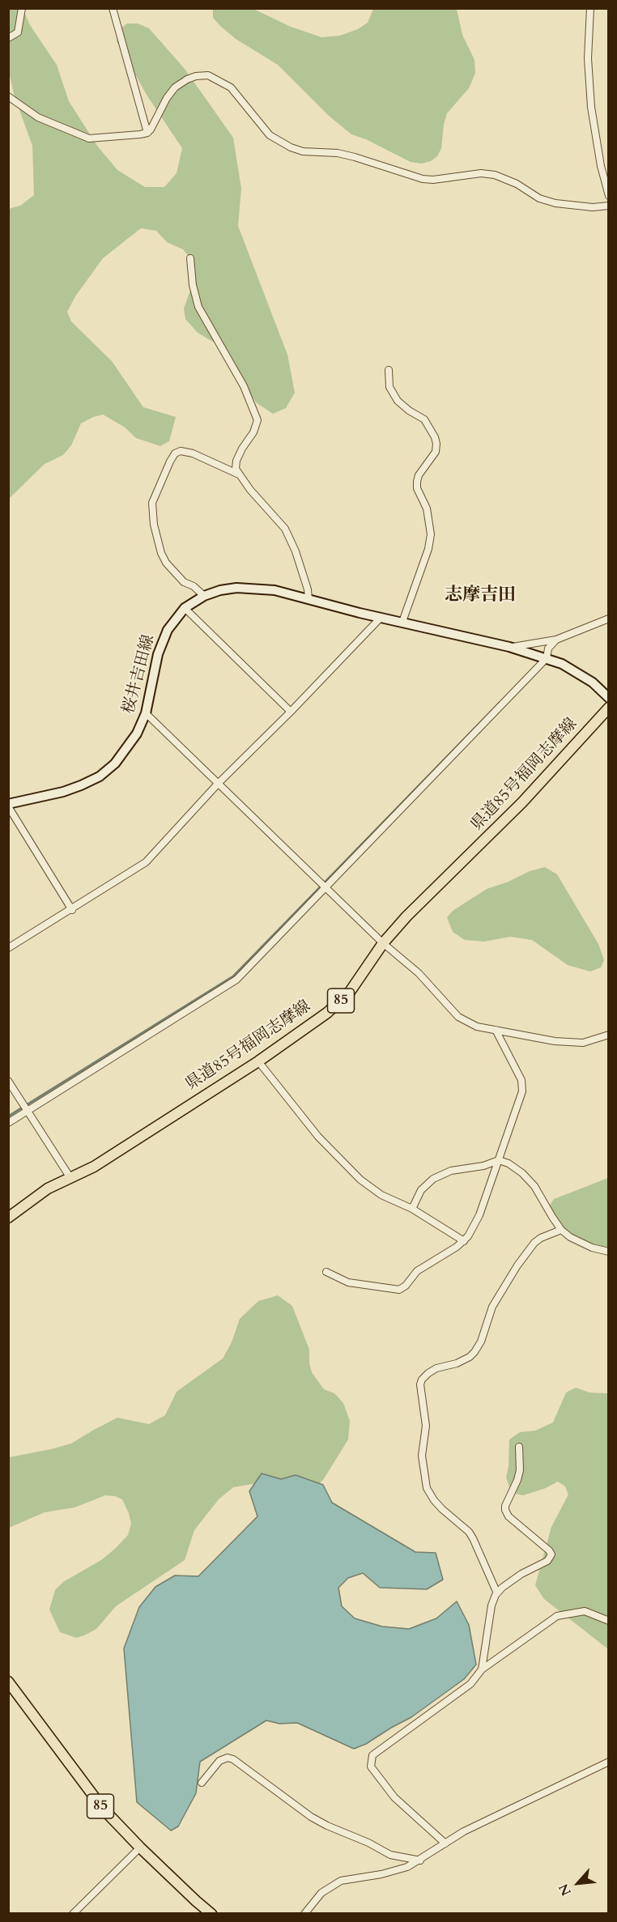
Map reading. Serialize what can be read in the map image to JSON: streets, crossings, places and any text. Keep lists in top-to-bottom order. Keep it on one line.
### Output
{"streets":{"main road":["桜井吉田線","県道85号福岡志摩線","85"]},"districts":["志摩吉田"],"north":"bottom left"}
